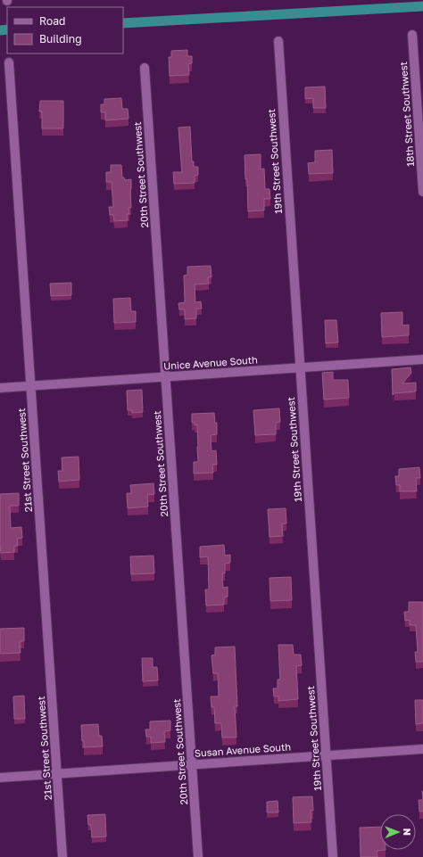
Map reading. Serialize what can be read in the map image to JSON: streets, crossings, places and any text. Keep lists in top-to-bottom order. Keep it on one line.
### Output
{"streets":{"street":["18th Street Southwest","19th Street Southwest","20th Street Southwest","Unice Avenue South","21st Street Southwest","Susan Avenue South"]},"crossings":[["19th Street Southwest","Unice Avenue South"],["19th Street Southwest","Susan Avenue South"],["20th Street Southwest","Unice Avenue South"],["20th Street Southwest","Susan Avenue South"],["Unice Avenue South","21st Street Southwest"],["21st Street Southwest","Susan Avenue South"]],"legend":["Road","Building"],"north":"right"}
